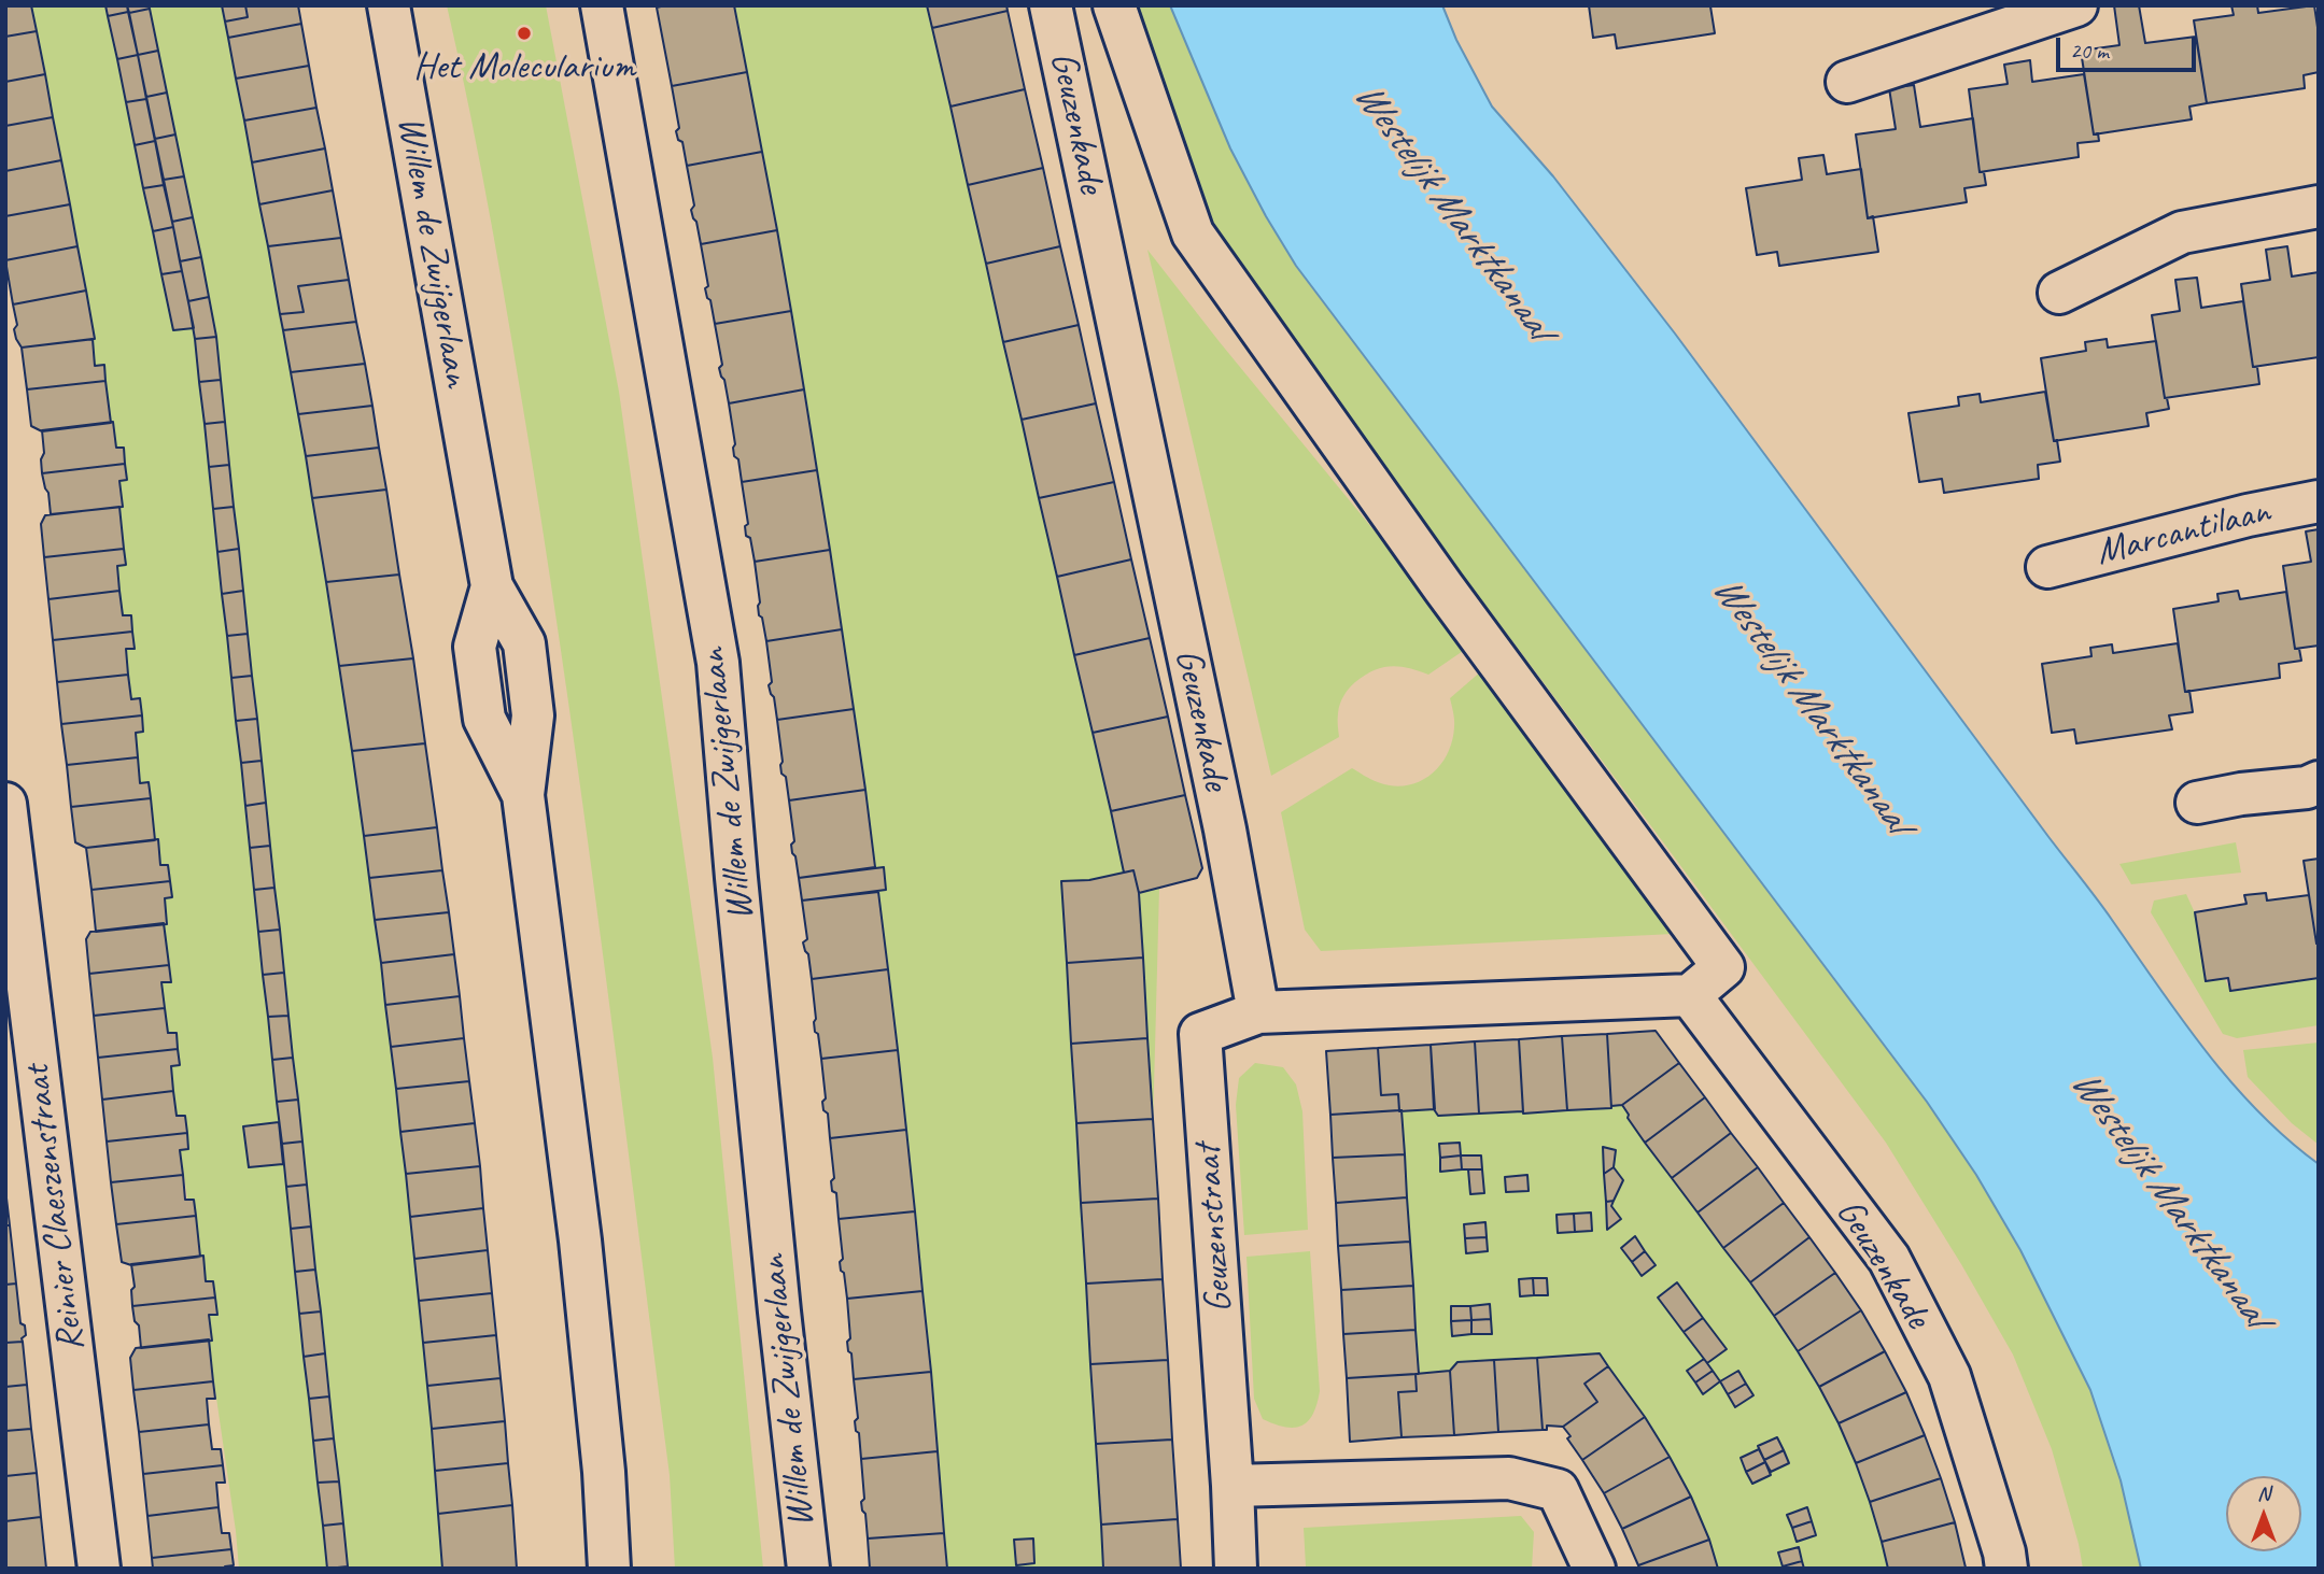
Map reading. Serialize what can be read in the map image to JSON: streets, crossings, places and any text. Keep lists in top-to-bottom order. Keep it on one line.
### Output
{"streets":{"street":["Geuzenkade","Willem de Zwijgerlaan","Marcantilaan","Reinier Claeszenstraat","Geuzenstraat"]},"crossings":[["Geuzenkade","Geuzenstraat"]],"water":["Westelijk Marktkanaal"],"places":["Het Molecularium"],"scale_bar":"20 m","north":"top"}
